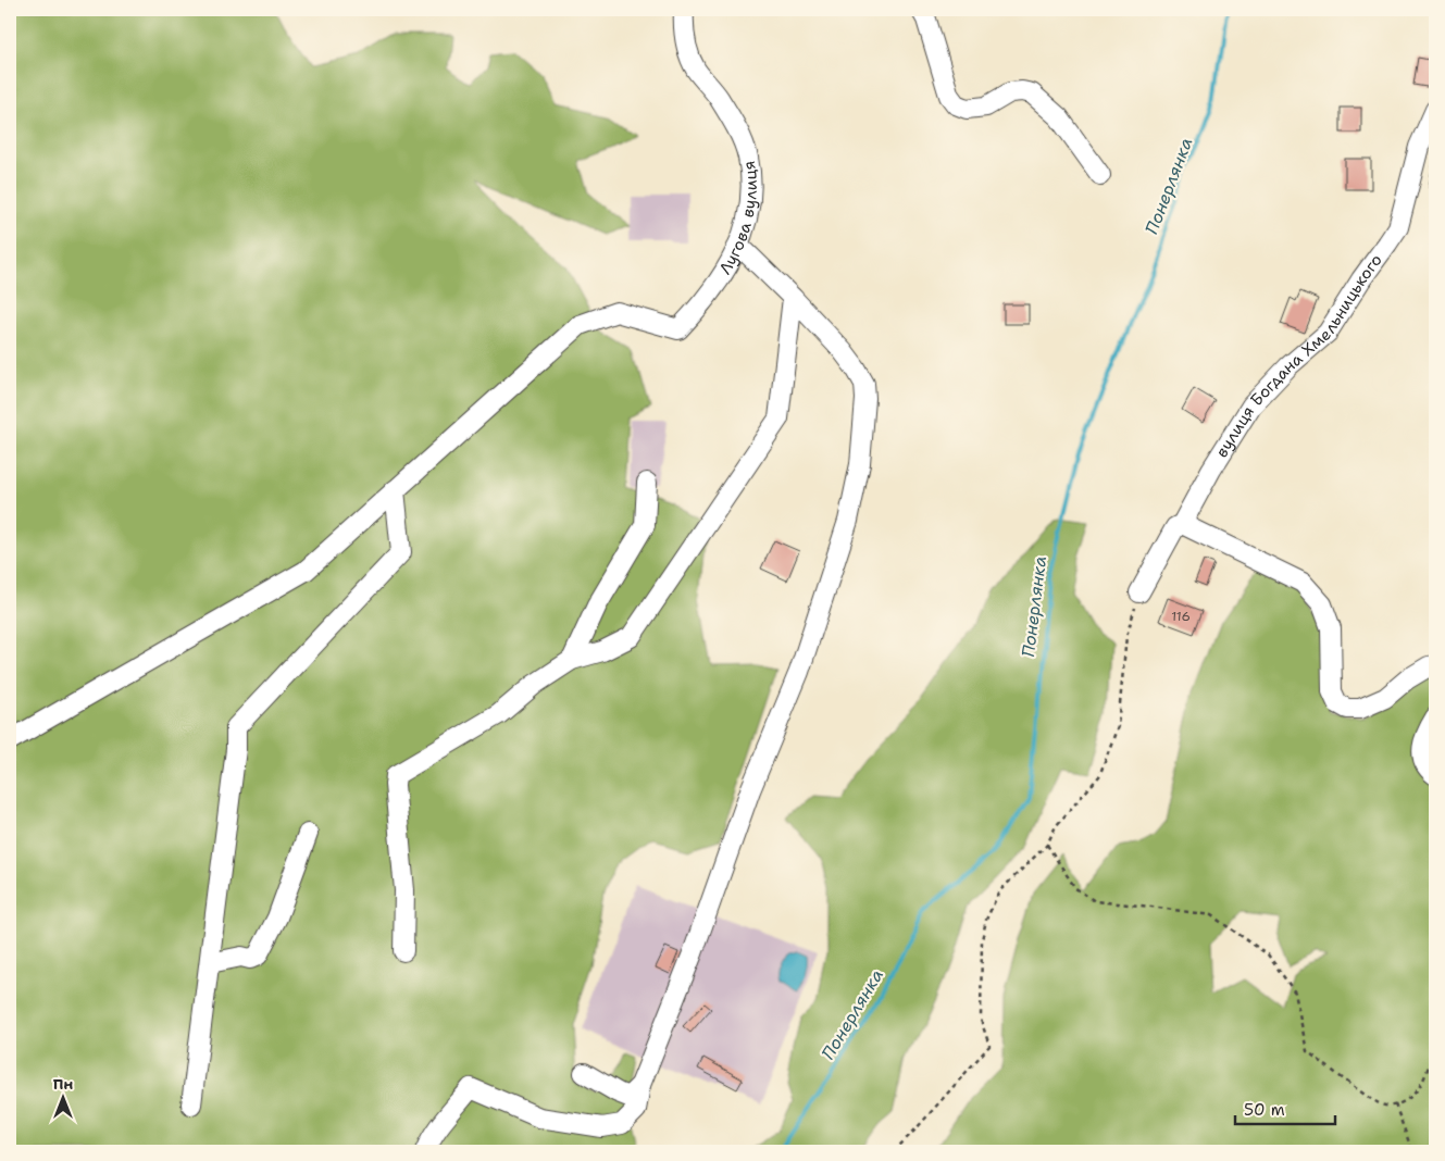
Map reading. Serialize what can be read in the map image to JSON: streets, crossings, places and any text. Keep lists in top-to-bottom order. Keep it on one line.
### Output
{"streets":{"street":["Лугова вулиця","вулиця Богдана Хмельницького"]},"water":["Понерлянка"],"house_numbers":["116"],"scale_bar":"50 m","north":"top"}
